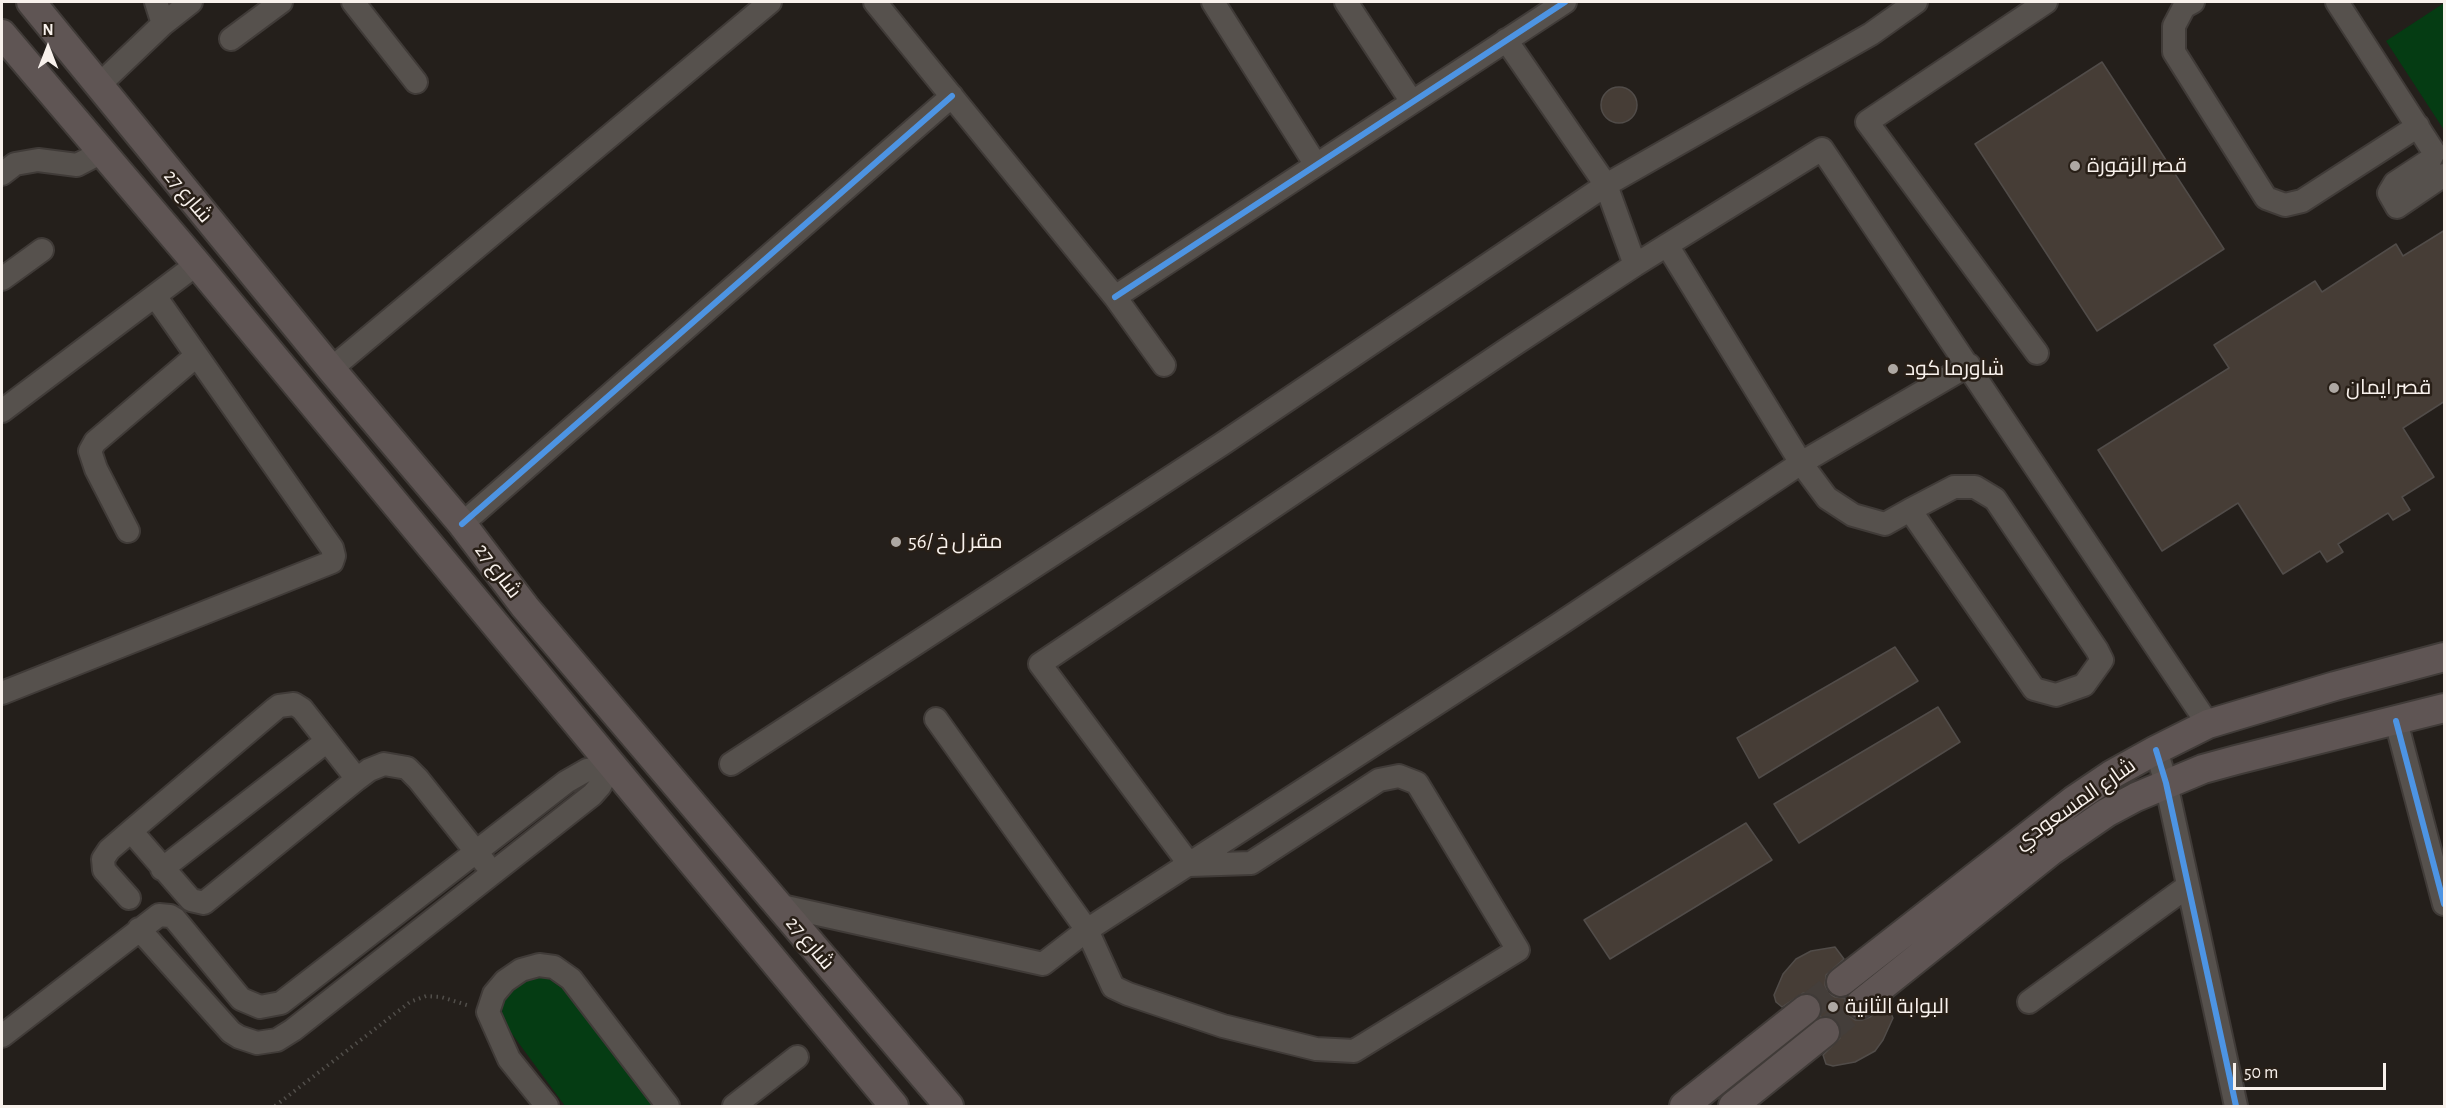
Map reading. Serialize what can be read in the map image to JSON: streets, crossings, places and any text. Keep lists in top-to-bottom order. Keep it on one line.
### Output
{"streets":{"main road":["شارع 27","شارع المسعودي"]},"places":["قصر الزقورة","شاورما كود","قصر ايمان","مقر ل خ /56","البوابة الثانية"],"scale_bar":"50 m","north":"top"}
